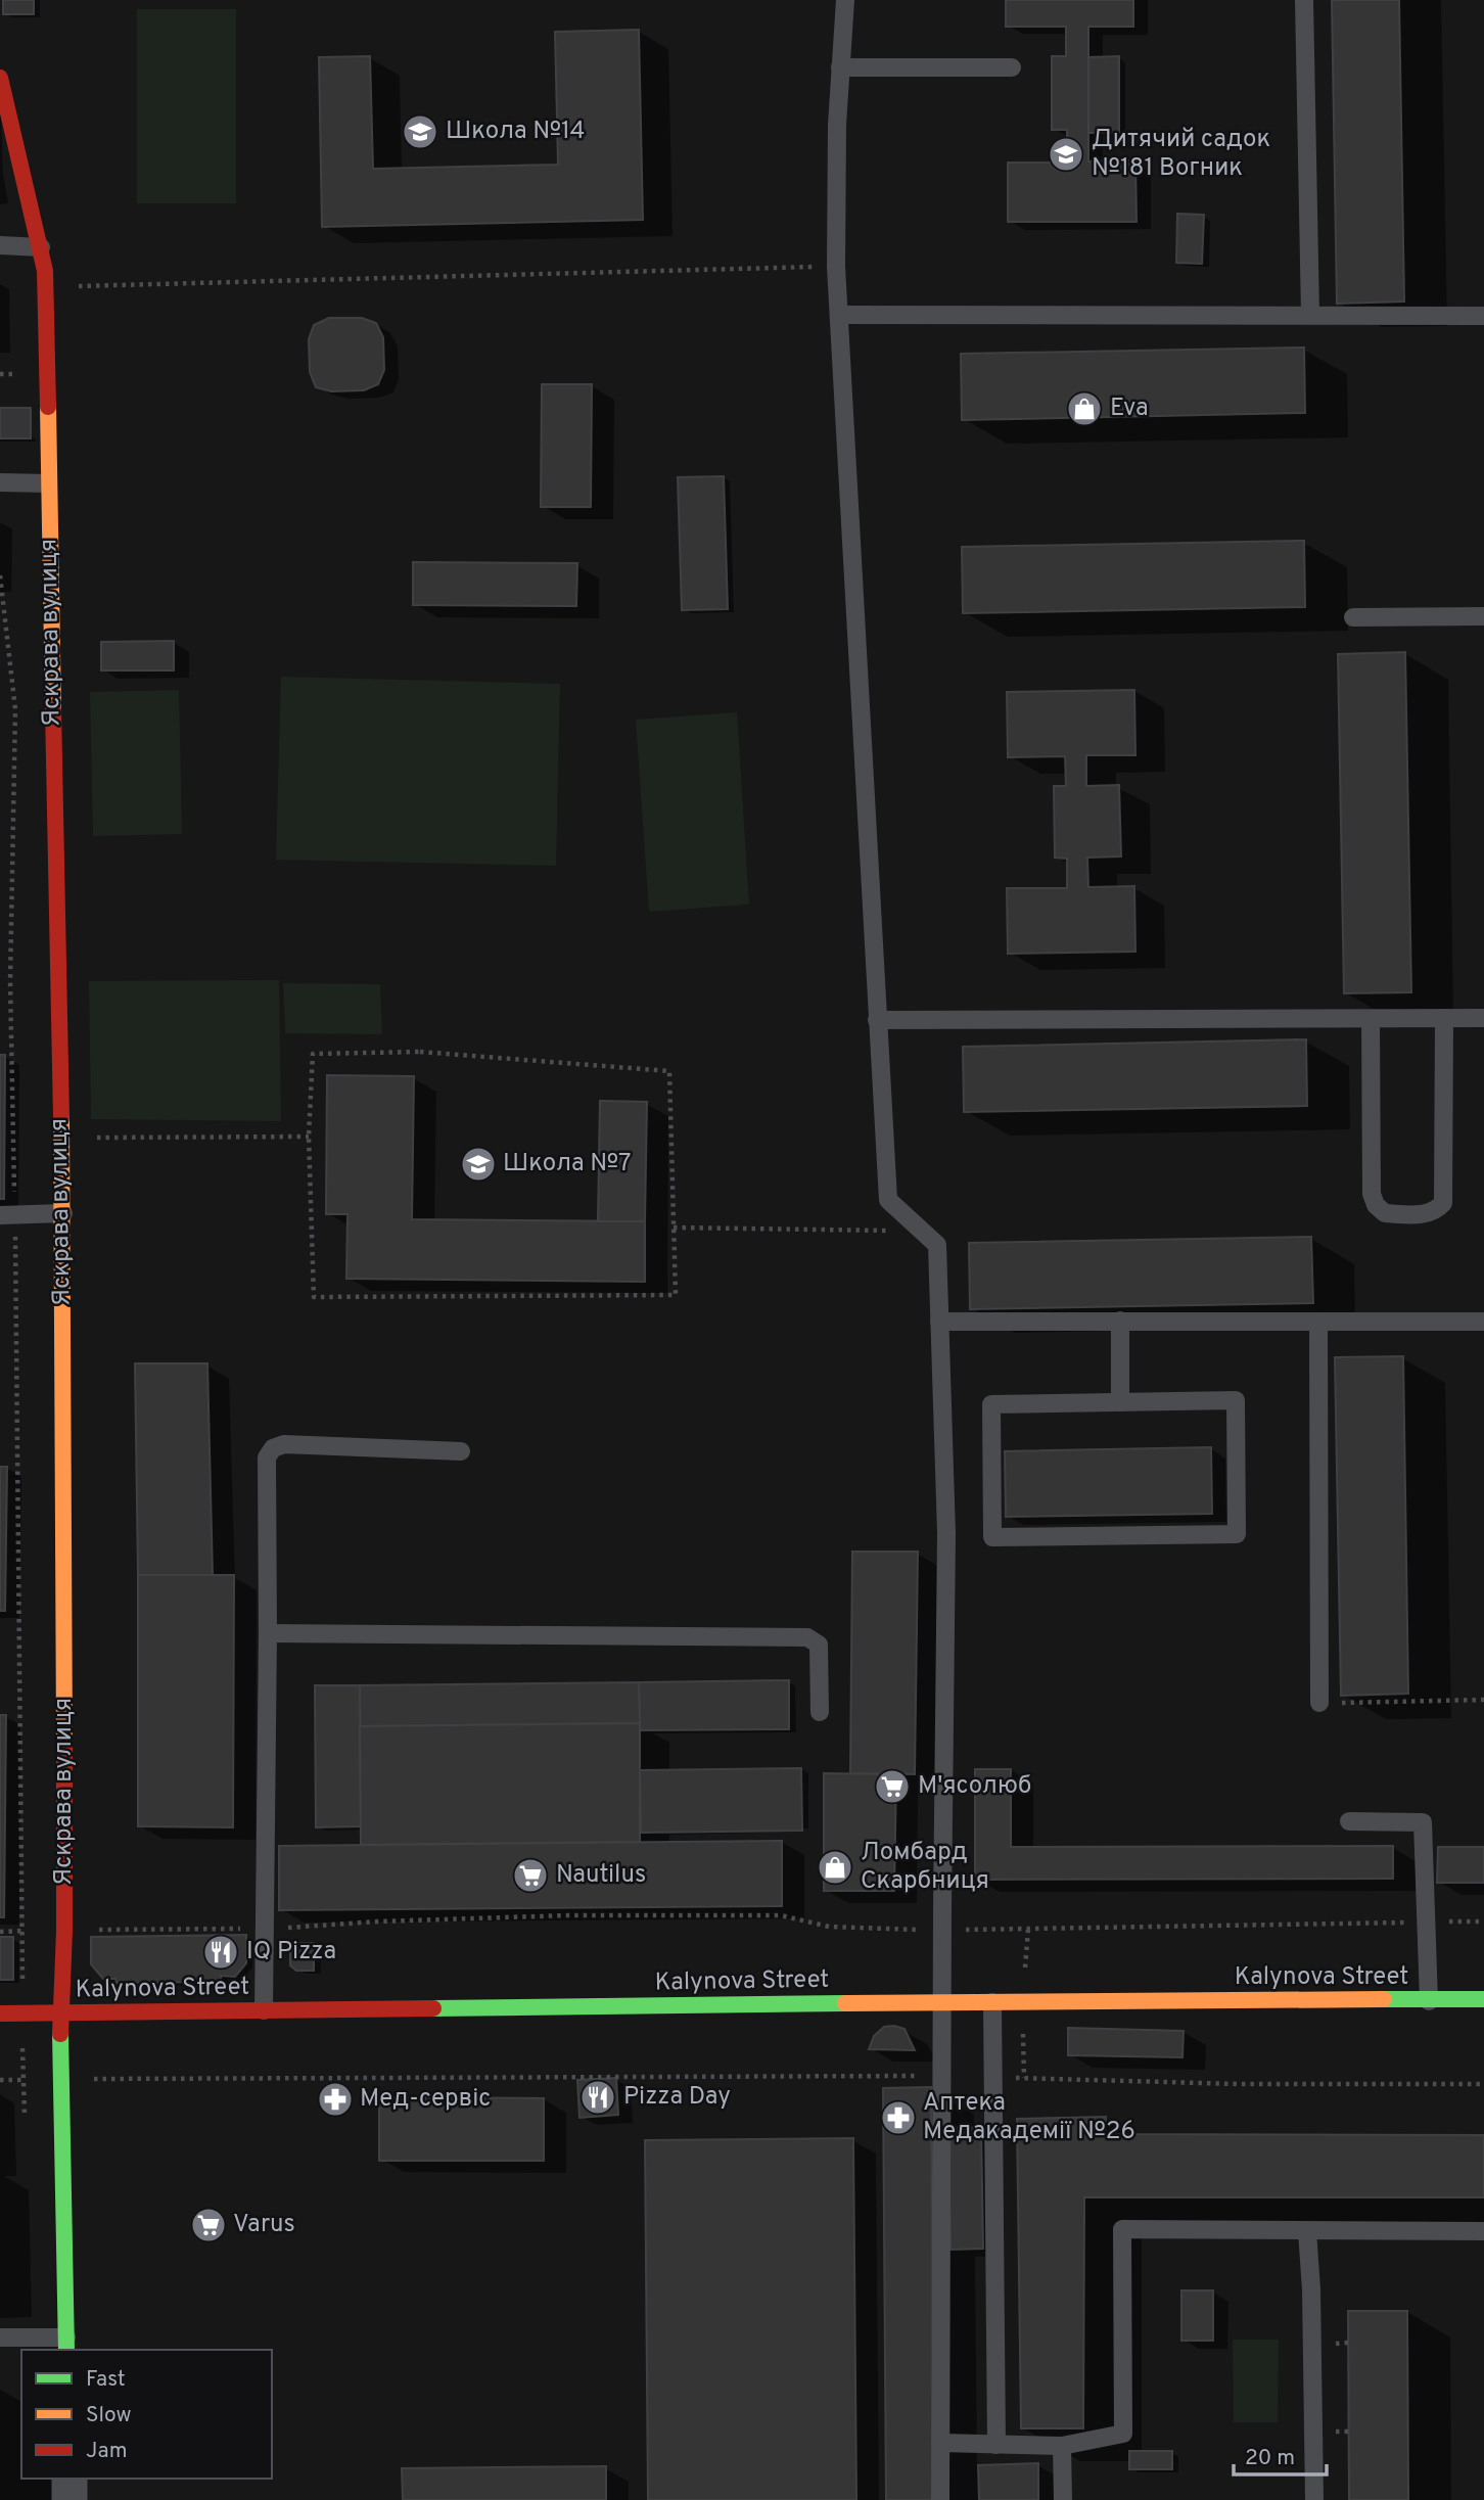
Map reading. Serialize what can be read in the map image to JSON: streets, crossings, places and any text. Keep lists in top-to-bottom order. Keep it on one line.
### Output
{"streets":{"street":["Яскрава вулиця","Kalynova Street"]},"crossings":[["Яскрава вулиця","Kalynova Street"]],"places":{"school or university":["Школа №14","Дитячий садок №181 Вогник","Школа №7"],"shop":["Eva","Ломбард Скарбниця"],"supermarket":["М'ясолюб","Nautilus","Varus"],"restaurant":["IQ Pizza","Pizza Day"],"pharmacy":["Мед-сервіс","Аптека Медакадемії №26"]},"legend":["Fast","Slow","Jam"],"scale_bar":"20 m"}
